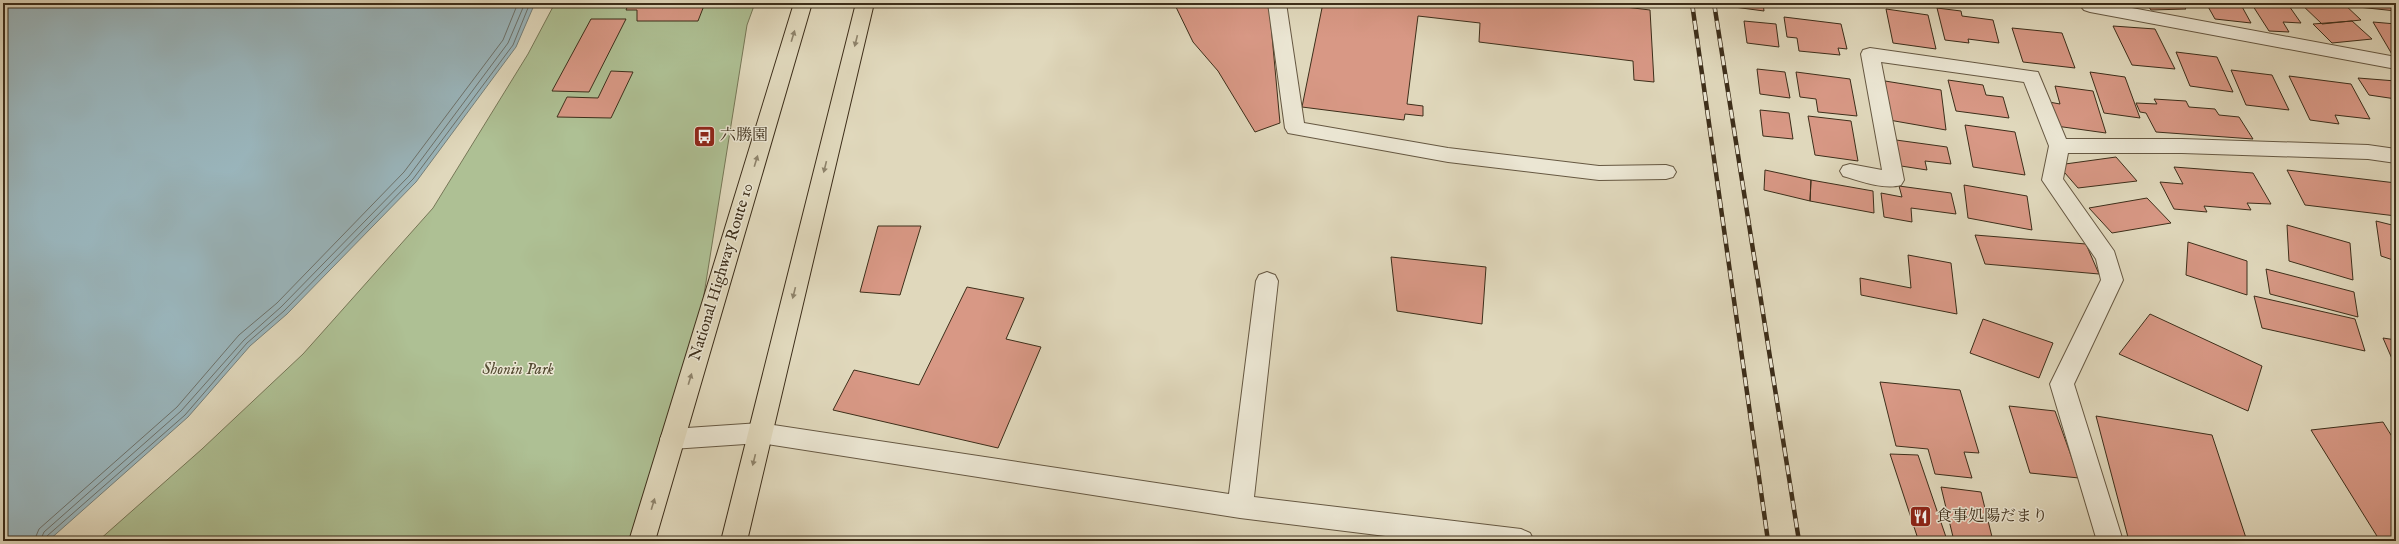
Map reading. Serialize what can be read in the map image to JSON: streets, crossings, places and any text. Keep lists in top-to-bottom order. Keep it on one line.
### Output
{"streets":{"highway":["National Highway Route 10"]},"parks":["Shonin Park"],"places":{"bus stop":["六勝園"],"restaurant":["食事処陽だまり"]}}
